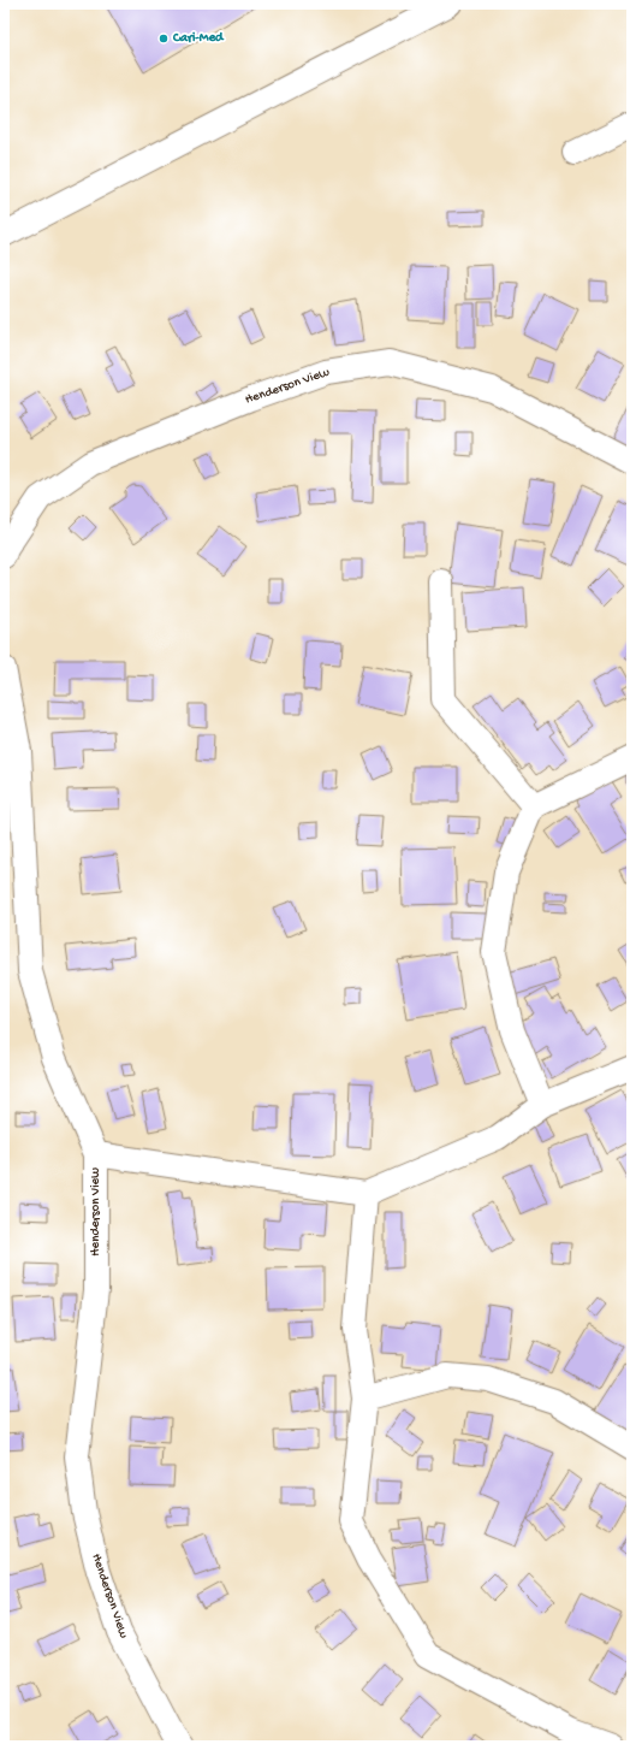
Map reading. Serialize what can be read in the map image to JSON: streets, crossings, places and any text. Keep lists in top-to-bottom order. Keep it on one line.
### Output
{"streets":{"street":["Henderson View"]},"places":["Cari-Med"]}
